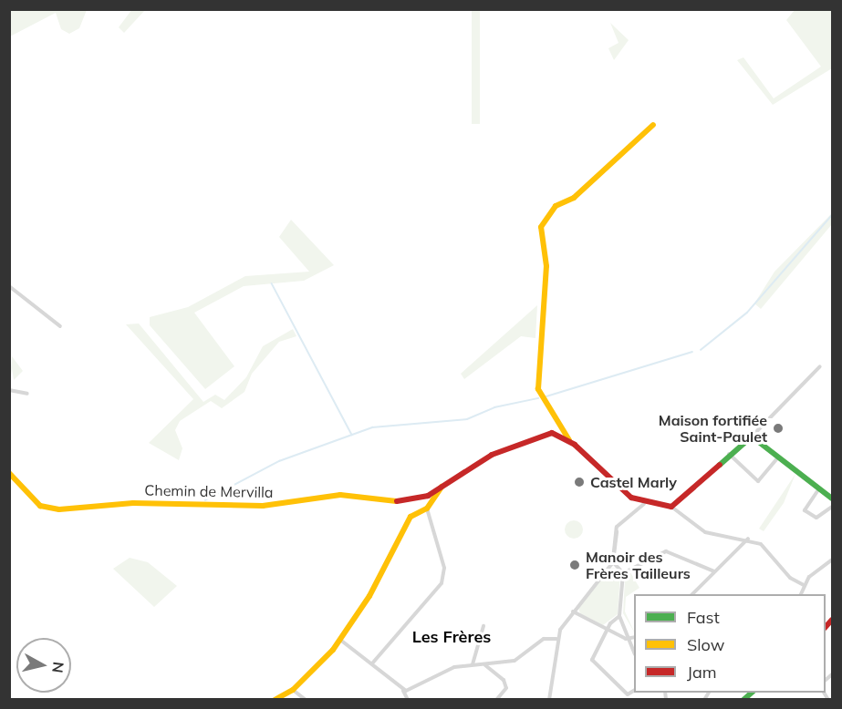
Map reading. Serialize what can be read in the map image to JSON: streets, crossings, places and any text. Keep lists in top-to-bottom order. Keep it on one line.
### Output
{"streets":{"street":["Chemin de Mervilla"]},"districts":["Les Frères"],"places":["Maison fortifiée Saint-Paulet","Castel Marly","Manoir des Frères Tailleurs"],"legend":["Fast","Slow","Jam"],"north":"right"}
